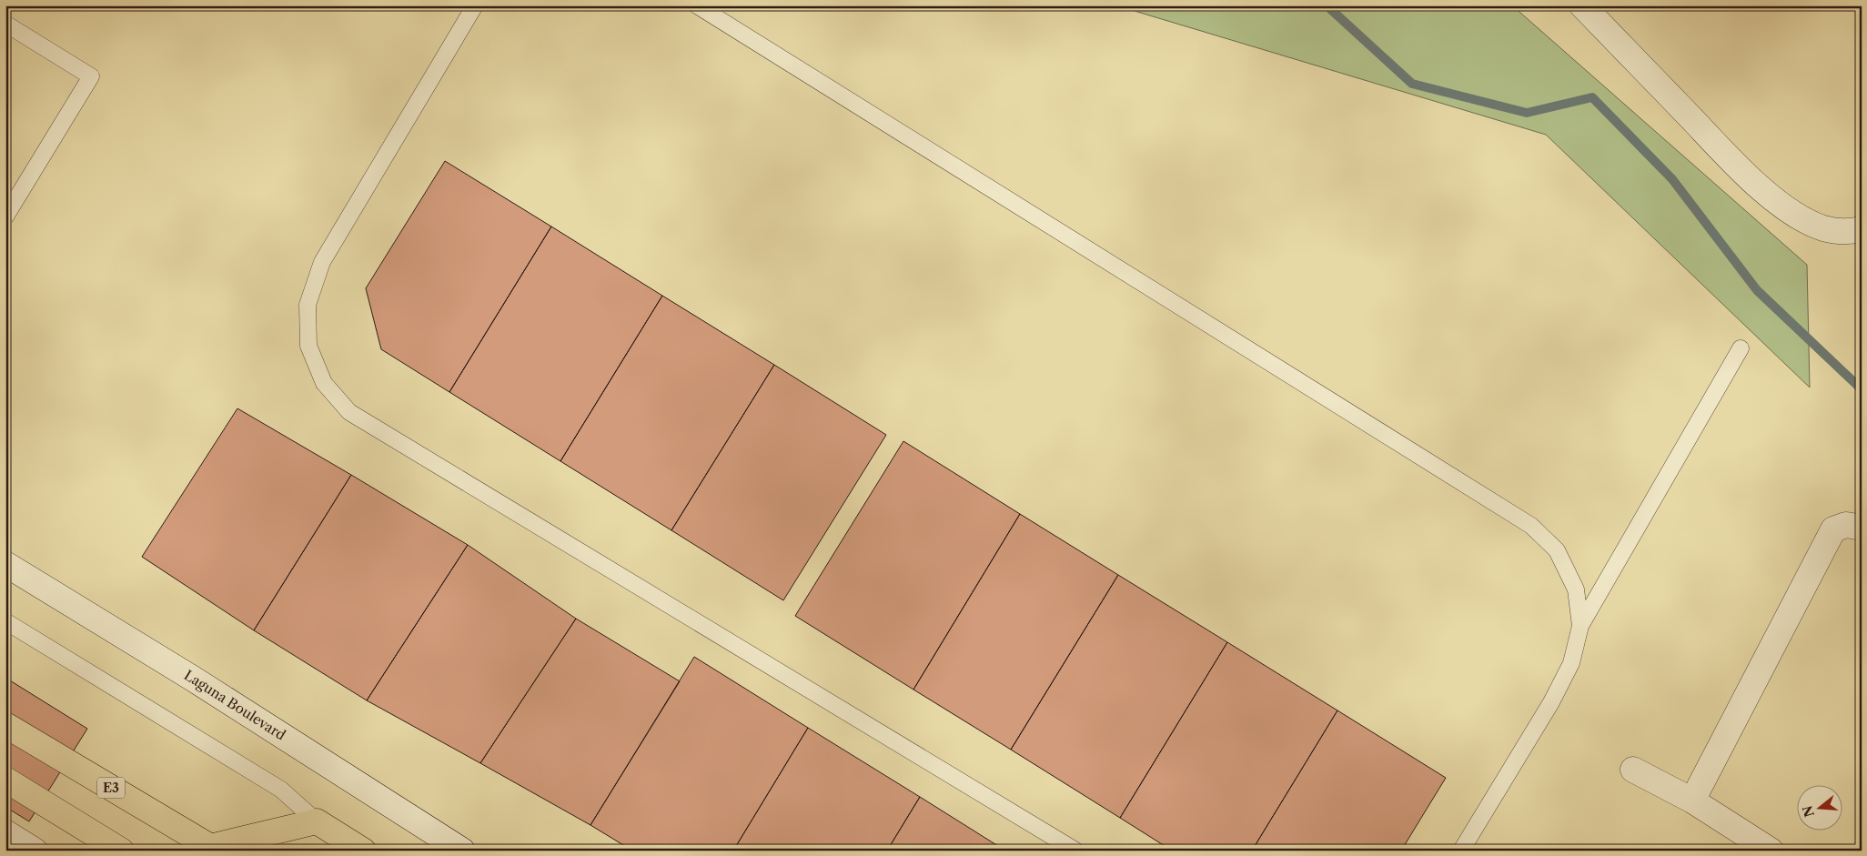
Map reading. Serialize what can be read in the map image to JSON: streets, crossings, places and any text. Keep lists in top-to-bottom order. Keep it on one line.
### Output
{"streets":{"highway":["E3"],"street":["Laguna Boulevard"]},"north":"left"}
